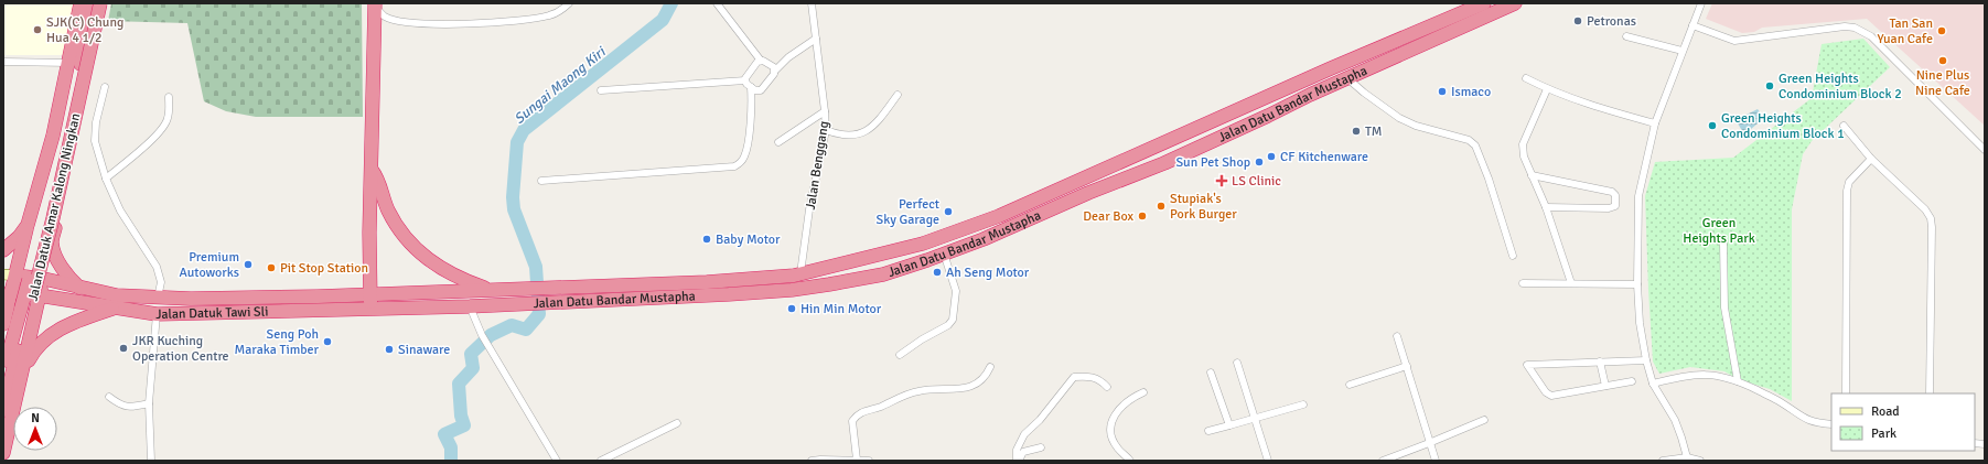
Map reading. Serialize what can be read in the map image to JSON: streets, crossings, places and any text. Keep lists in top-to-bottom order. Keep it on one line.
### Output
{"streets":{"highway":["Jalan Datu Bandar Mustapha","Jalan Datuk Amar Kalong Ningkan","Jalan Datuk Tawi Sli"],"street":["Jalan Benggang"]},"crossings":[["Jalan Datu Bandar Mustapha","Jalan Benggang"],["Jalan Datu Bandar Mustapha","Jalan Datuk Tawi Sli"]],"water":["Sungai Maong Kiri"],"parks":["Green Heights Park"],"places":{"other":["Petronas","SJK(C) Chung Hua 4 1/2","Tan San Yuan Cafe","Nine Plus Nine Cafe","Green Heights Condominium Block 2","Ismaco","Green Heights Condominium Block 1","TM","CF Kitchenware","Sun Pet Shop","Stupiak's Pork Burger","Perfect Sky Garage","Dear Box","Baby Motor","Premium Autoworks","Pit Stop Station","Ah Seng Motor","Hin Min Motor","Seng Poh Maraka Timber","JKR Kuching Operation Centre","Sinaware"],"health":["LS Clinic"]},"legend":["Road","Park"],"north":"top"}
